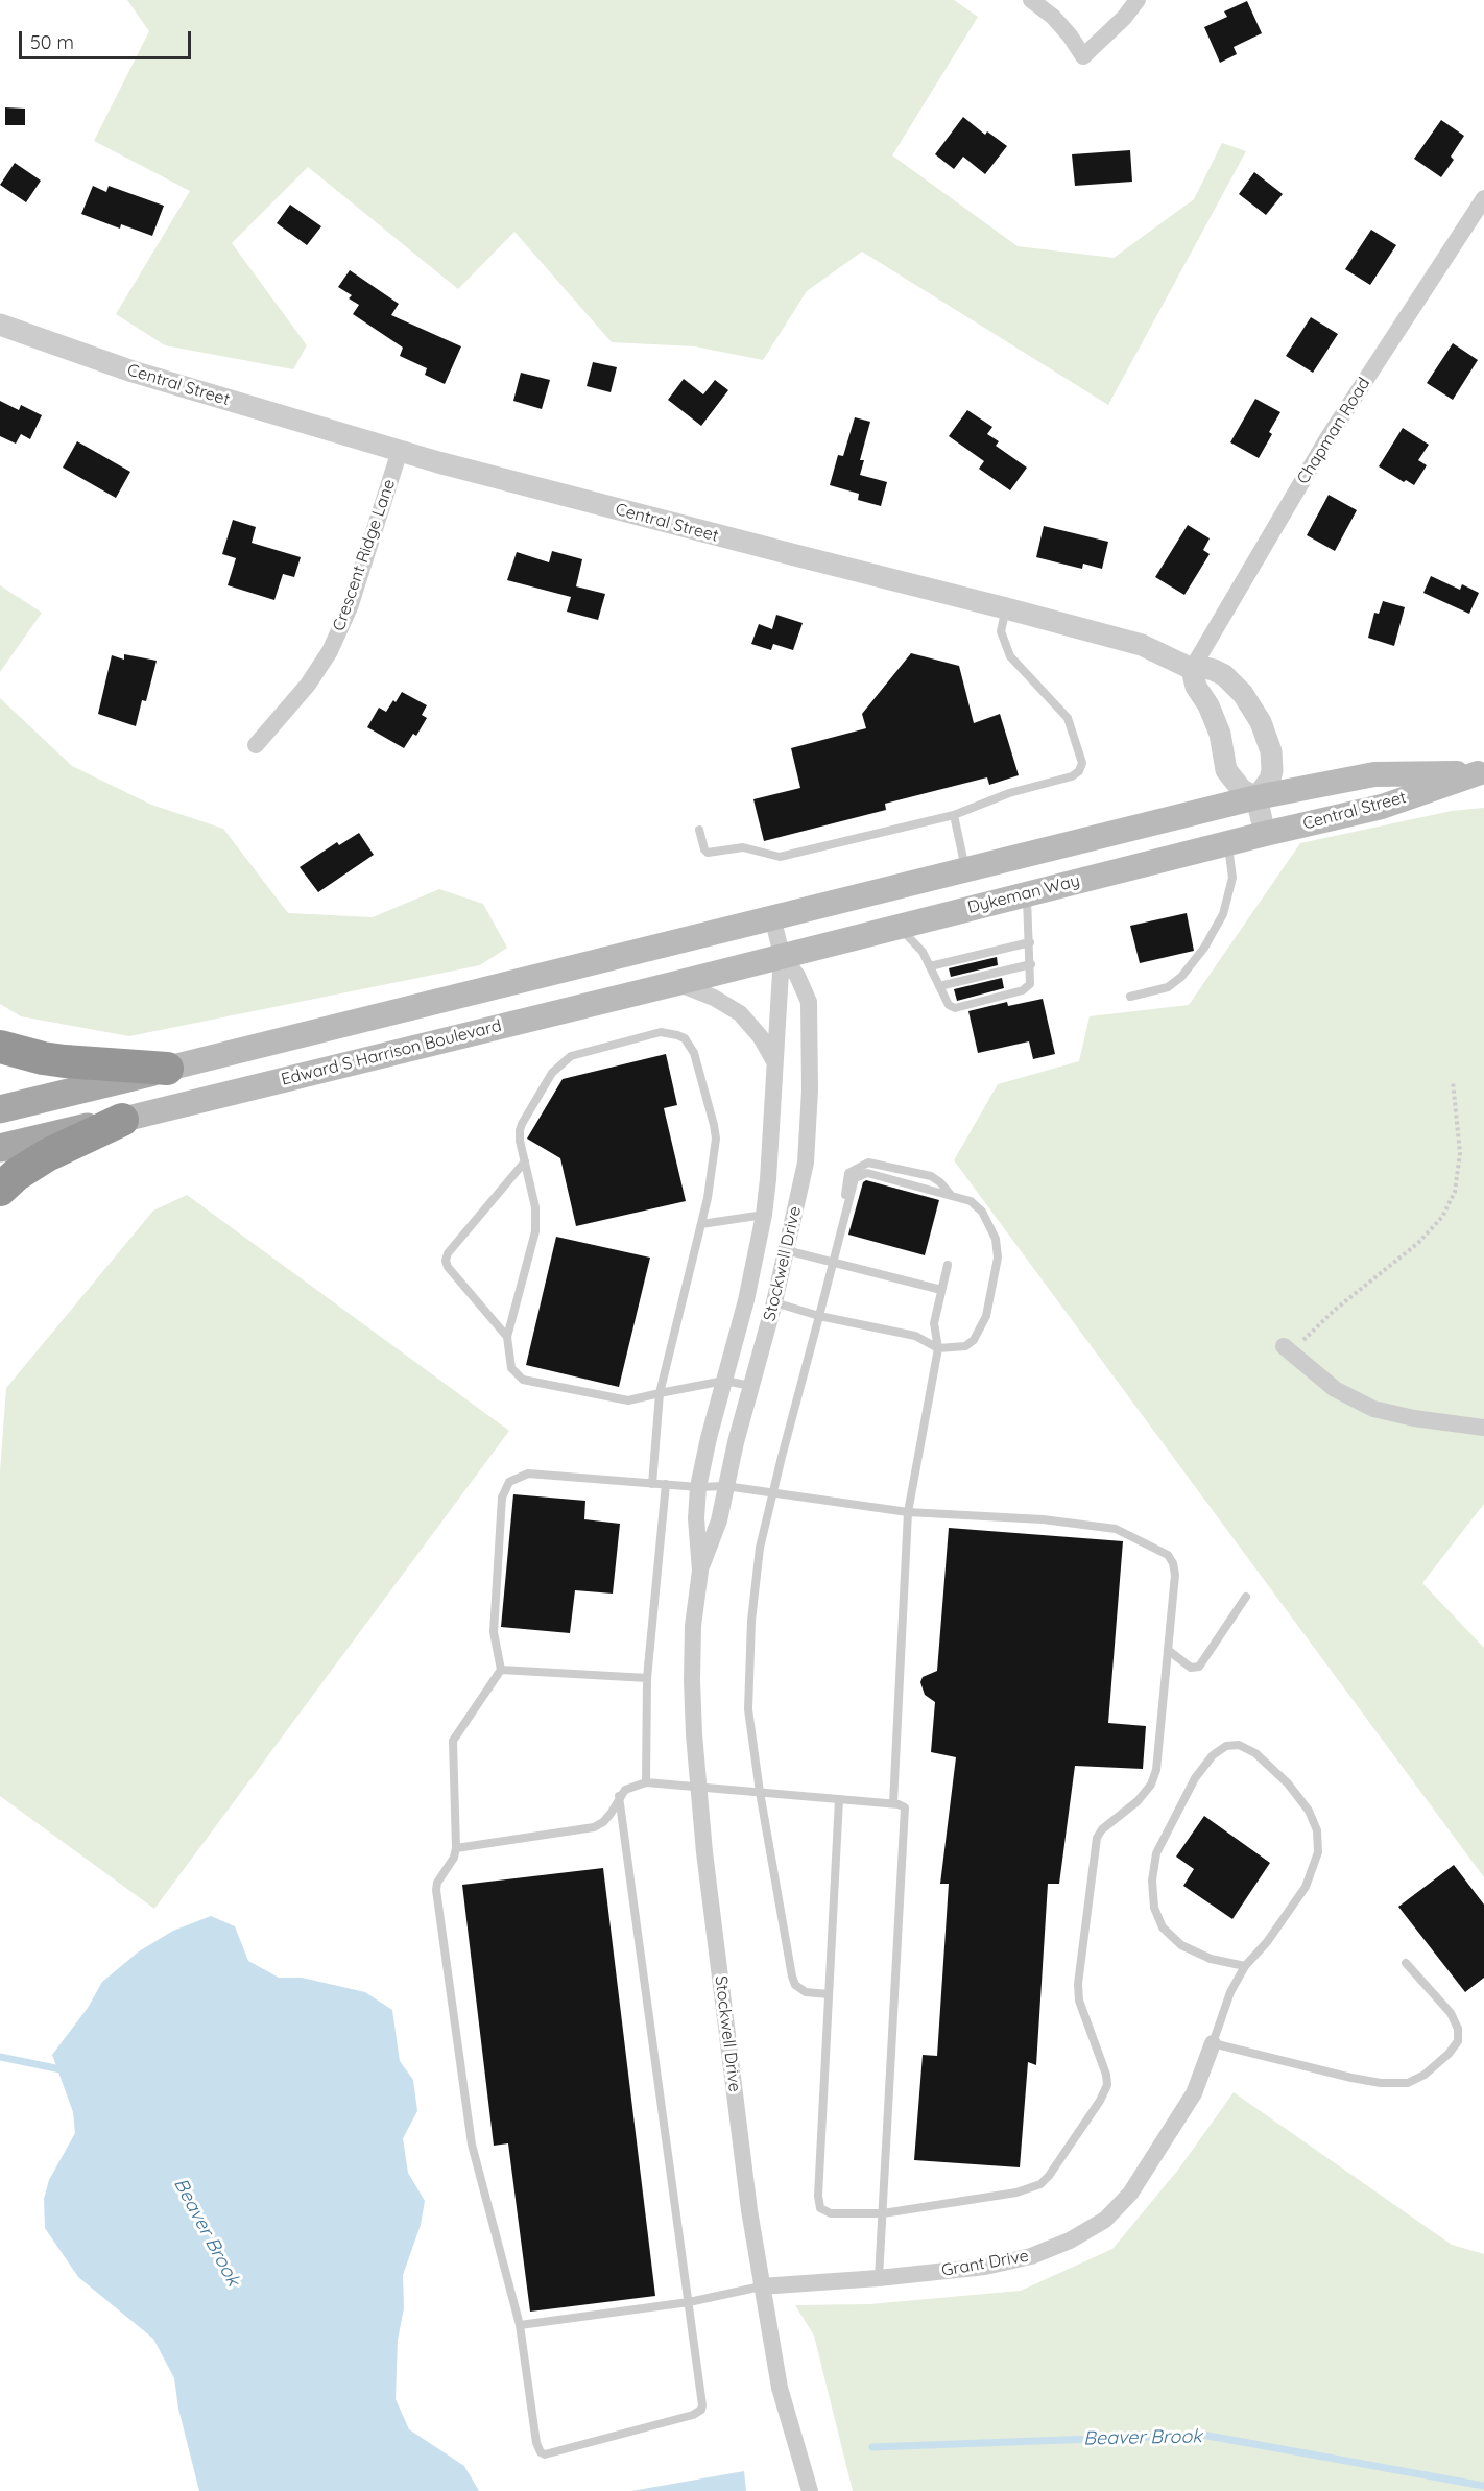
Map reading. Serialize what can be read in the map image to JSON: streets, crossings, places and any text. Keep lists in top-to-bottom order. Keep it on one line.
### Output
{"streets":{"main road":["Central Street","Dykeman Way","Edward S Harrison Boulevard"],"street":["Chapman Road","Crescent Ridge Lane","Stockwell Drive","Grant Drive"]},"crossings":[["Central Street","Chapman Road"],["Central Street","Crescent Ridge Lane"],["Central Street","Dykeman Way"],["Dykeman Way","Edward S Harrison Boulevard"],["Dykeman Way","Stockwell Drive"],["Edward S Harrison Boulevard","Stockwell Drive"],["Stockwell Drive","Grant Drive"]],"water":["Beaver Brook"],"scale_bar":"50 m"}
